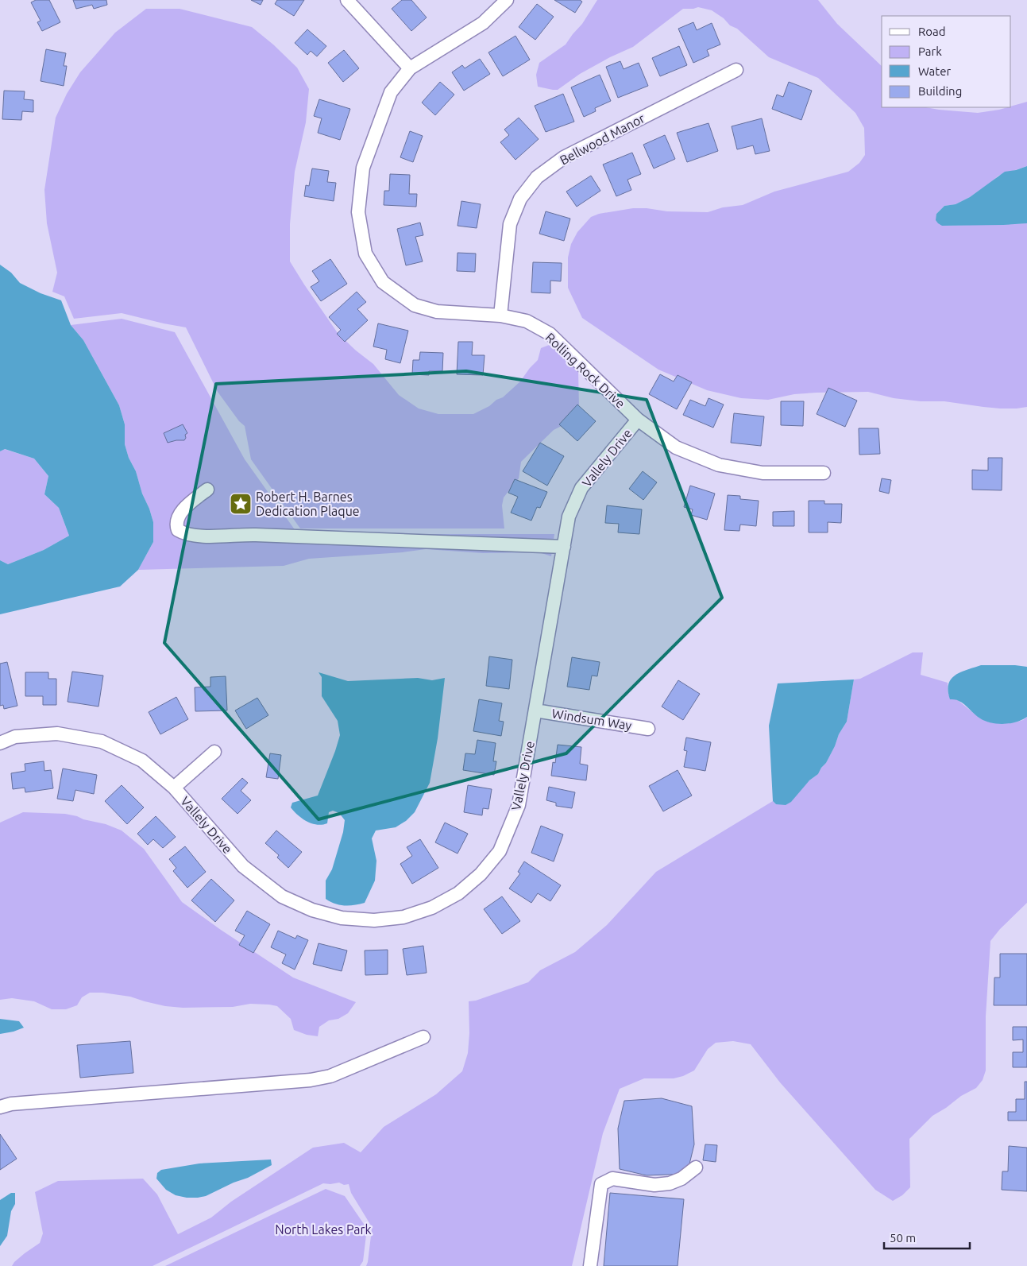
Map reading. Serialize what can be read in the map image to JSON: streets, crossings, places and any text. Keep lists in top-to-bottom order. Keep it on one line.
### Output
{"streets":{"street":["Bellwood Manor","Rolling Rock Drive","Vallely Drive","Windsum Way"]},"crossings":[["Bellwood Manor","Rolling Rock Drive"],["Rolling Rock Drive","Vallely Drive"],["Vallely Drive","Windsum Way"]],"parks":["North Lakes Park"],"places":{"place":["Robert H. Barnes Dedication Plaque"]},"legend":["Road","Park","Water","Building"],"scale_bar":"50 m"}
